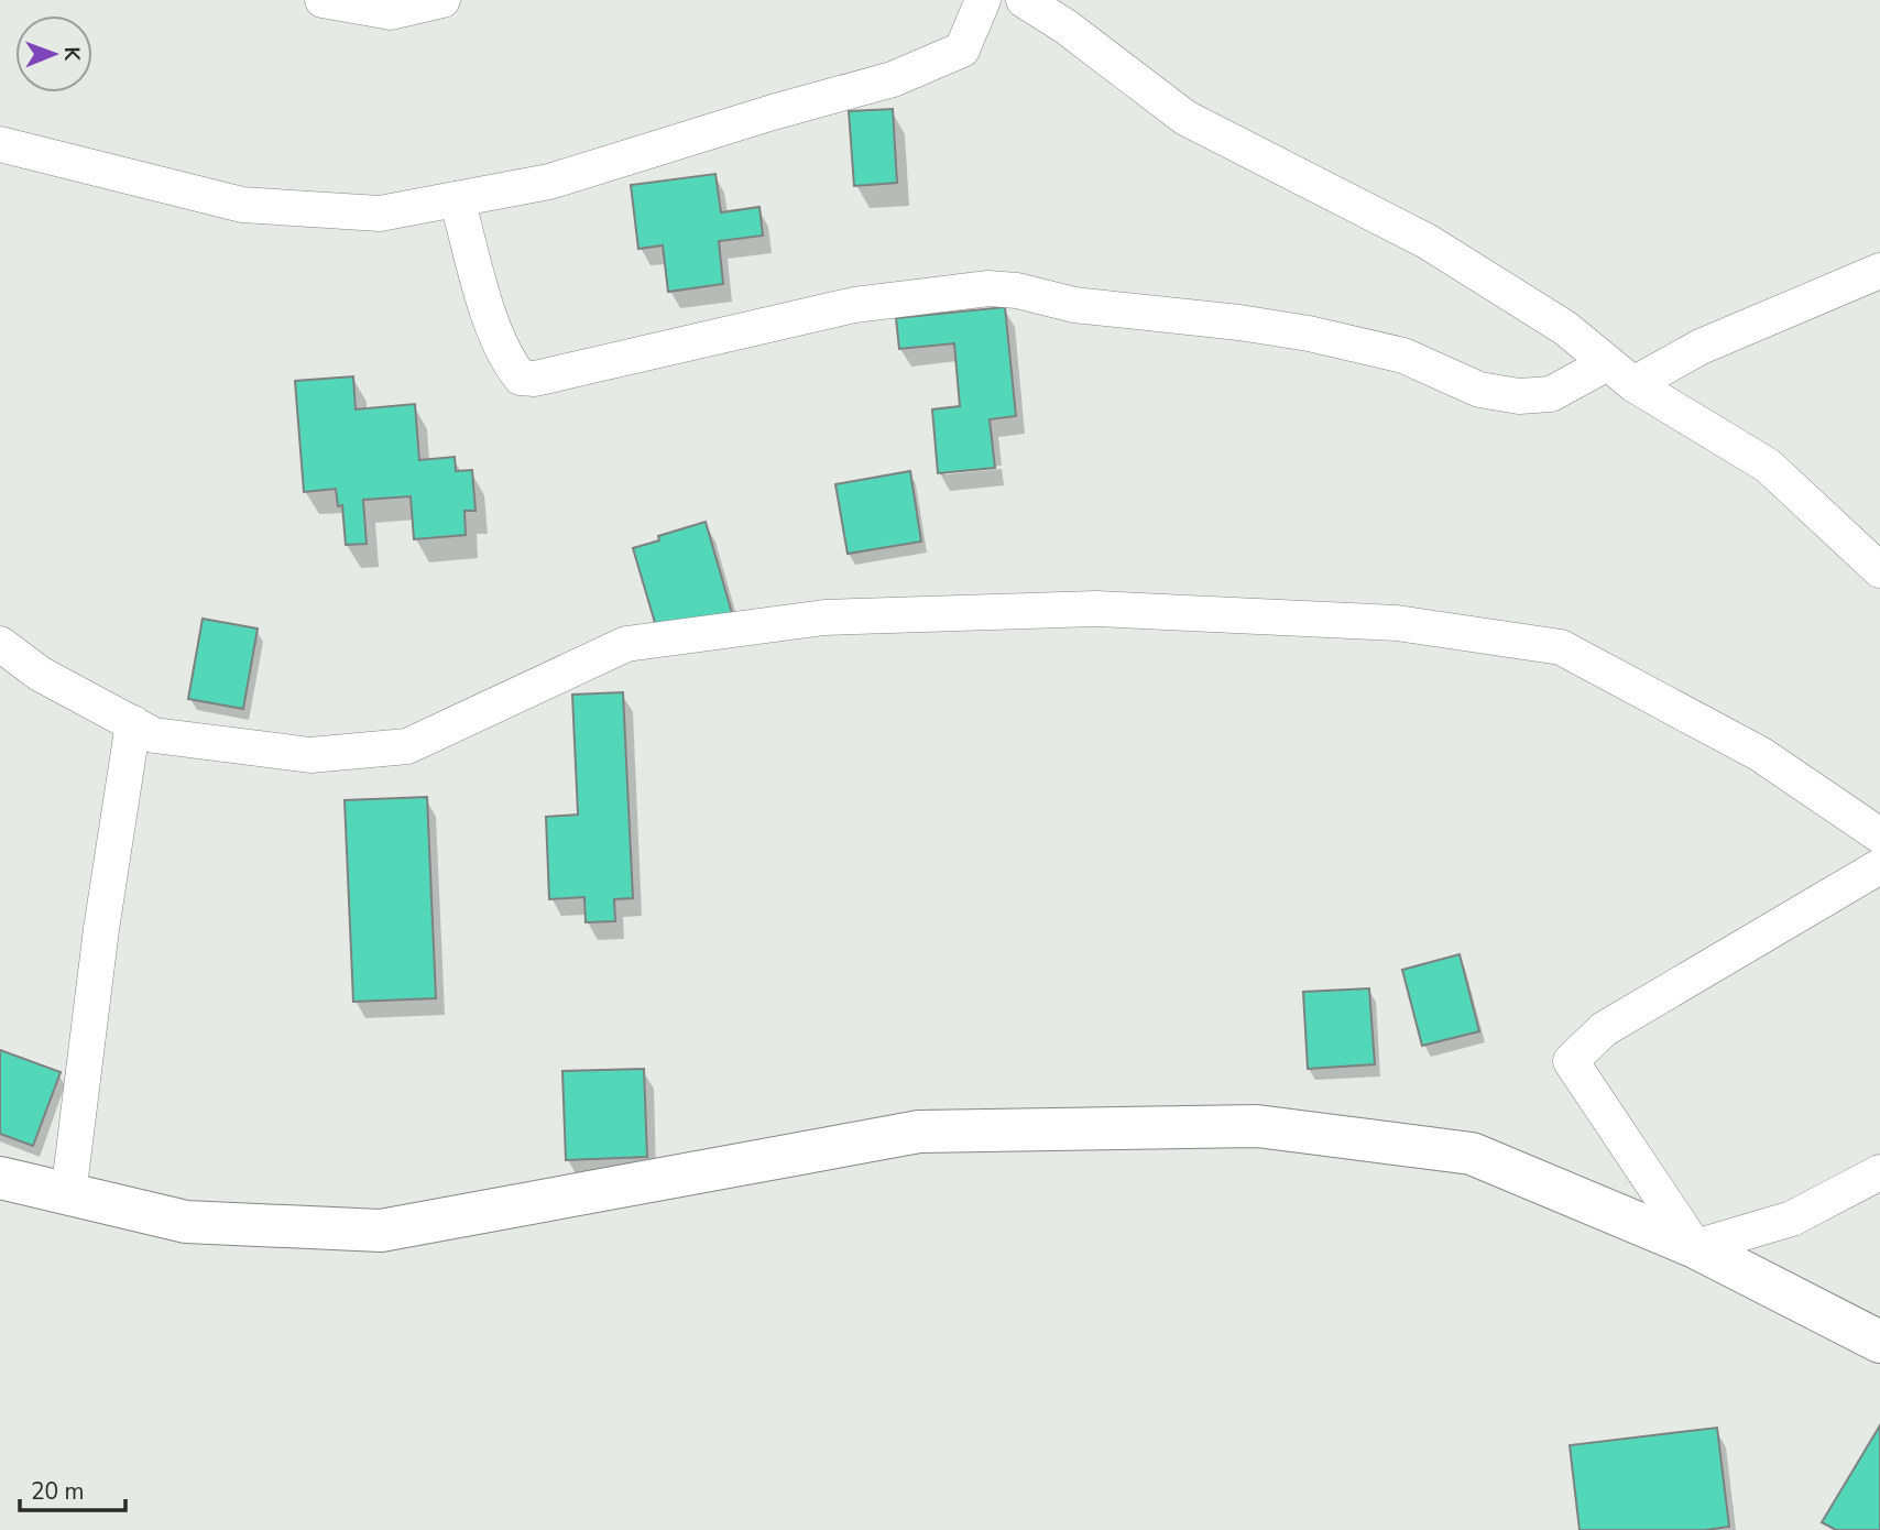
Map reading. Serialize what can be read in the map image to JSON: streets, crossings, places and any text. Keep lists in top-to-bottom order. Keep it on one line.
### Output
{"scale_bar":"20 m","north":"right"}
